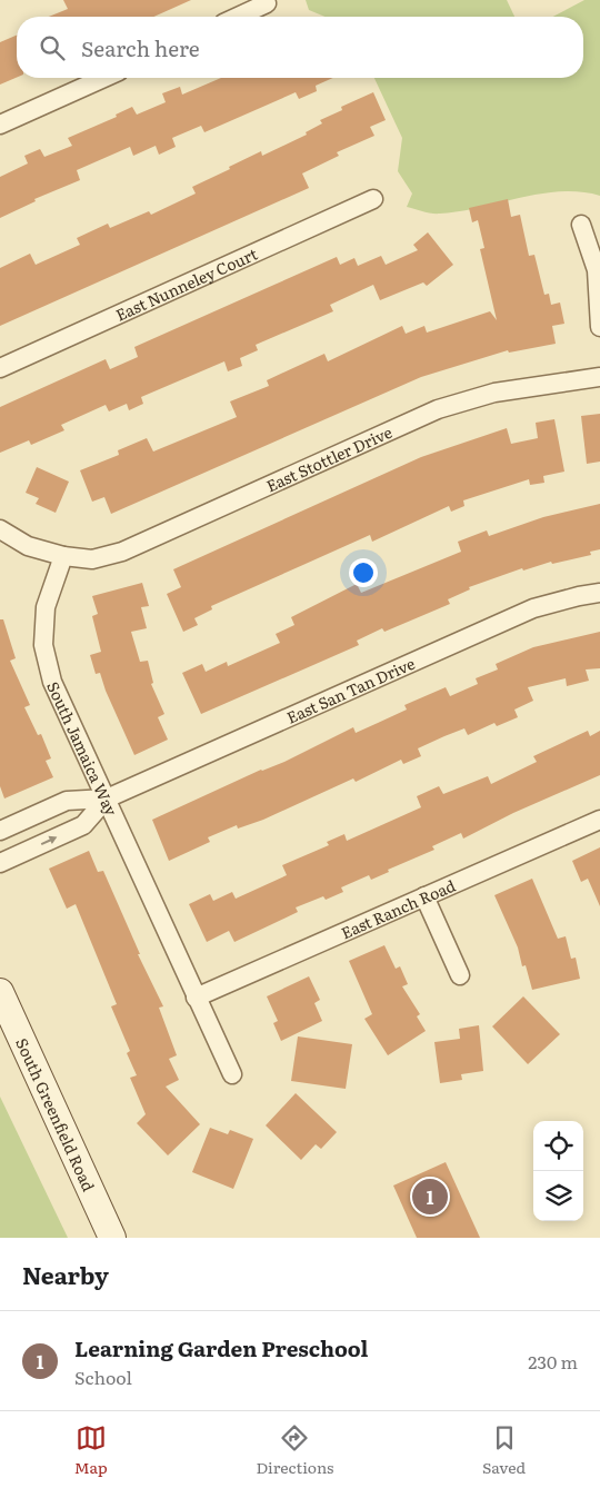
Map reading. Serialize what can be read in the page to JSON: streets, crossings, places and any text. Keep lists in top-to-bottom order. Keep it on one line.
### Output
{"streets":{"main road":["South Greenfield Road"],"street":["East Nunneley Court","East Stottler Drive","East San Tan Drive","South Jamaica Way","East Ranch Road"]},"crossings":[["East Stottler Drive","South Jamaica Way"],["East San Tan Drive","South Jamaica Way"],["South Jamaica Way","East Ranch Road"]],"page":{"search":"Search here","pins":"1","heading":"Nearby","list":[{"mark":"1","name":"Learning Garden Preschool","note":"School","value":"230 m"}],"nav":["Map","Directions","Saved"]}}
